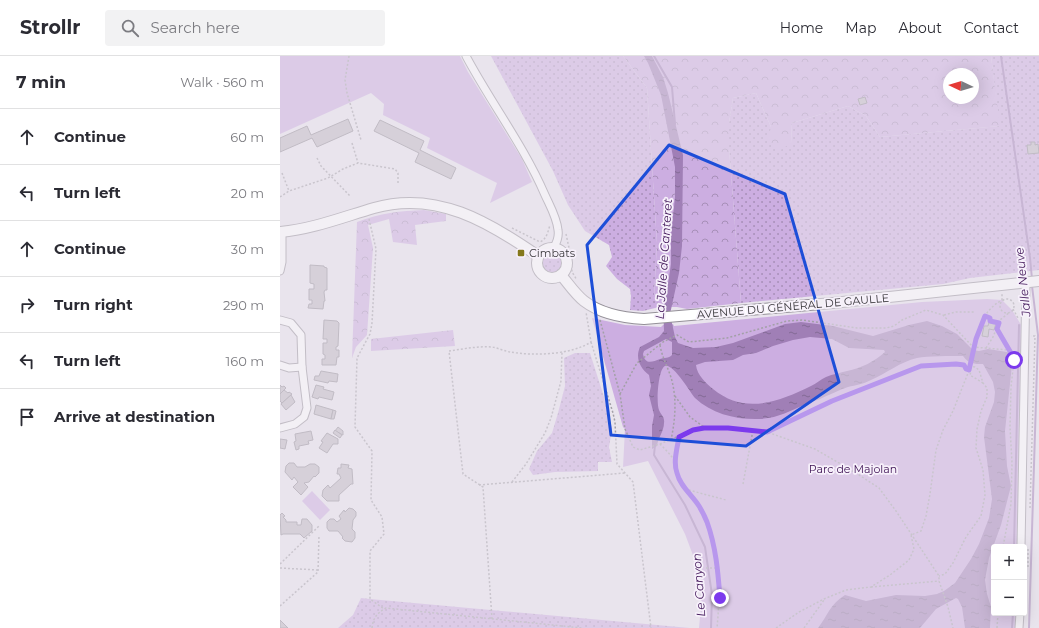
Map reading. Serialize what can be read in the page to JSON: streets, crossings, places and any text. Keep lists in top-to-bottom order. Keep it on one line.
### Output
{"streets":{"main road":["AVENUE DU GÉNÉRAL DE GAULLE"]},"water":["La Jalle de Canteret","Jalle Neuve","Le Canyon"],"parks":["Parc de Majolan"],"places":{"transit":["Cimbats"]},"north":"left","page":{"header":"Strollr","search":"Search here","nav":["Home","Map","About","Contact"],"heading":["7 min","Walk · 560 m"],"list":[["Continue","60 m"],["Turn left","20 m"],["Continue","30 m"],["Turn right","290 m"],["Turn left","160 m"],"Arrive at destination"],"map_buttons":["+","−"]}}
